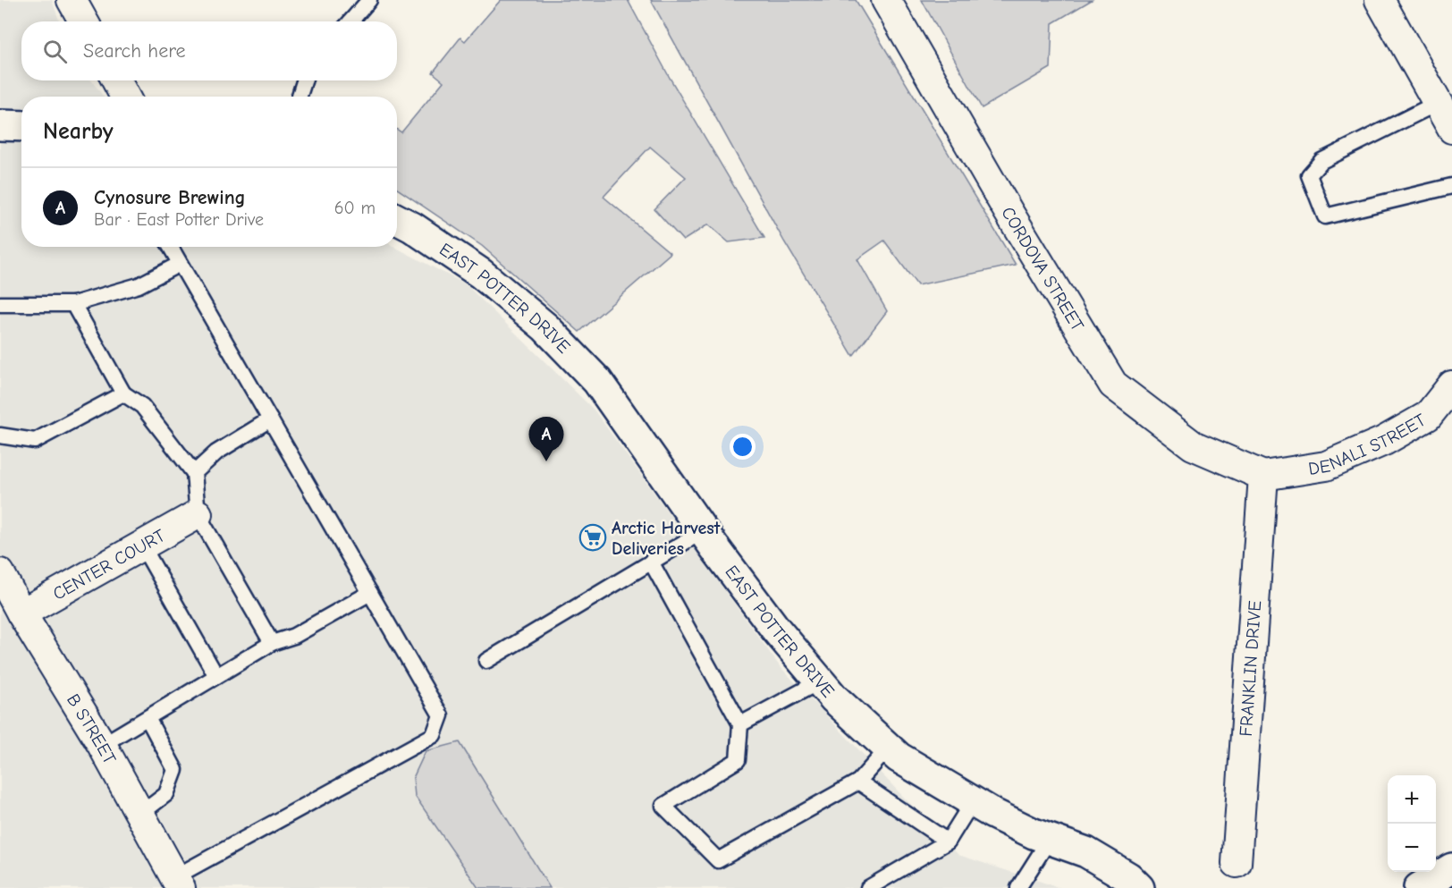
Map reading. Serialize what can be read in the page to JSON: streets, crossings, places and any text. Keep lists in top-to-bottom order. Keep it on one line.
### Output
{"streets":{"street":["CORDOVA STREET","EAST POTTER DRIVE","DENALI STREET","CENTER COURT","FRANKLIN DRIVE","B STREET"]},"crossings":[["CORDOVA STREET","DENALI STREET"],["CORDOVA STREET","FRANKLIN DRIVE"],["DENALI STREET","FRANKLIN DRIVE"],["CENTER COURT","B STREET"]],"places":{"supermarket":["Arctic Harvest Deliveries"]},"page":{"search":"Search here","heading":"Nearby","list":[{"mark":"A","name":"Cynosure Brewing","note":"Bar · East Potter Drive","value":"60 m"}],"pins":"A","map_buttons":["+","−"]}}
